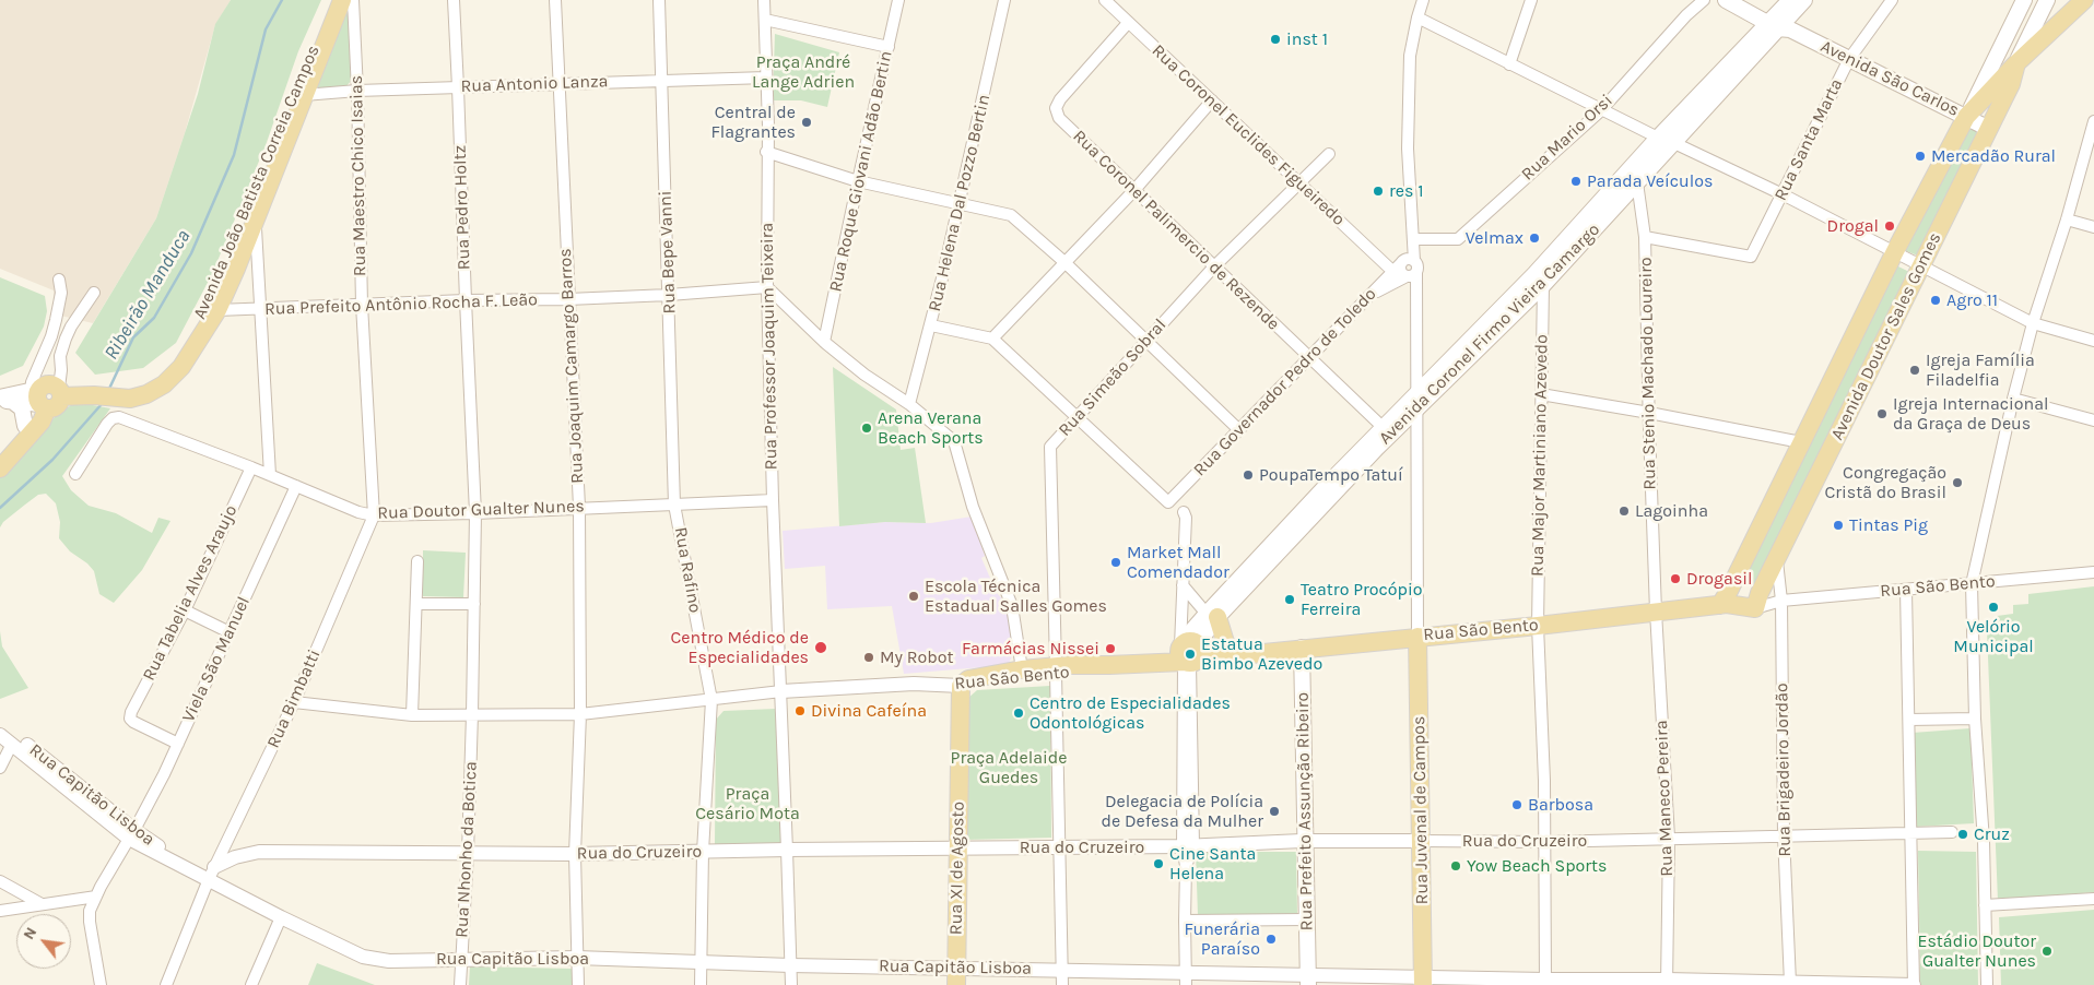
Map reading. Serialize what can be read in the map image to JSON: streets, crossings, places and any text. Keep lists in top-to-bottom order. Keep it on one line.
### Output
{"streets":{"main road":["Avenida São Carlos","Avenida João Batista Correia Campos","Avenida Coronel Firmo Vieira Camargo","Avenida Doutor Sales Gomes","Rua São Bento","Rua Juvenal de Campos","Rua Prefeito Assunção Ribeiro","Rua XI de Agosto"],"street":["Rua Antonio Lanza","Rua Coronel Euclides Figueiredo","Rua Mario Orsi","Rua Santa Marta","Rua Roque Giovani Adão Bertin","Rua Maestro Chico Isaias","Rua Helena Dal Pozzo Bertin","Rua Pedro Holtz","Rua Coronel Palimercio de Rezende","Rua Bepe Vanni","Rua Prefeito Antônio Rocha F. Leão","Rua Professor Joaquim Teixeira","Rua Joaquim Camargo Barros","Rua Stenio Machado Loureiro","Rua Simeão Sobral","Rua Governador Pedro de Toledo","Rua Major Martiniano Azevedo","Rua Doutor Gualter Nunes","Rua Rafino","Rua Tabelia Alves Araujo","Viela São Manuel","Rua Bimbatti","Rua Brigadeiro Jordão","Rua Capitão Lisboa","Rua Maneco Pereira","Rua do Cruzeiro","Rua Nhonho da Botica"]},"crossings":[["Avenida São Carlos","Rua Santa Marta"],["Avenida São Carlos","Avenida Coronel Firmo Vieira Camargo"],["Avenida São Carlos","Avenida Doutor Sales Gomes"],["Rua Antonio Lanza","Rua Maestro Chico Isaias"],["Rua Antonio Lanza","Avenida João Batista Correia Campos"],["Rua Antonio Lanza","Rua Pedro Holtz"],["Rua Antonio Lanza","Rua Bepe Vanni"],["Rua Antonio Lanza","Rua Professor Joaquim Teixeira"],["Rua Antonio Lanza","Rua Joaquim Camargo Barros"],["Rua Coronel Euclides Figueiredo","Rua Coronel Palimercio de Rezende"],["Rua Coronel Euclides Figueiredo","Rua Simeão Sobral"],["Rua Coronel Euclides Figueiredo","Rua Governador Pedro de Toledo"],["Rua Santa Marta","Rua Stenio Machado Loureiro"],["Rua Maestro Chico Isaias","Rua Prefeito Antônio Rocha F. Leão"],["Rua Maestro Chico Isaias","Rua Doutor Gualter Nunes"],["Rua Maestro Chico Isaias","Rua Bimbatti"],["Avenida João Batista Correia Campos","Rua Prefeito Antônio Rocha F. Leão"],["Rua Pedro Holtz","Rua Prefeito Antônio Rocha F. Leão"],["Rua Pedro Holtz","Rua Doutor Gualter Nunes"],["Rua Pedro Holtz","Rua Nhonho da Botica"],["Rua Coronel Palimercio de Rezende","Avenida Coronel Firmo Vieira Camargo"],["Rua Coronel Palimercio de Rezende","Rua Simeão Sobral"],["Rua Coronel Palimercio de Rezende","Rua Governador Pedro de Toledo"],["Rua Bepe Vanni","Rua Prefeito Antônio Rocha F. Leão"],["Rua Bepe Vanni","Rua Doutor Gualter Nunes"],["Rua Bepe Vanni","Rua Rafino"],["Rua Prefeito Antônio Rocha F. Leão","Rua Professor Joaquim Teixeira"],["Rua Prefeito Antônio Rocha F. Leão","Rua Joaquim Camargo Barros"],["Avenida Coronel Firmo Vieira Camargo","Rua Stenio Machado Loureiro"],["Avenida Coronel Firmo Vieira Camargo","Rua Major Martiniano Azevedo"],["Avenida Coronel Firmo Vieira Camargo","Rua São Bento"],["Avenida Doutor Sales Gomes","Rua São Bento"],["Avenida Doutor Sales Gomes","Rua Brigadeiro Jordão"],["Rua Professor Joaquim Teixeira","Rua Doutor Gualter Nunes"],["Rua Professor Joaquim Teixeira","Rua São Bento"],["Rua Professor Joaquim Teixeira","Rua Capitão Lisboa"],["Rua Professor Joaquim Teixeira","Rua do Cruzeiro"],["Rua Joaquim Camargo Barros","Rua Doutor Gualter Nunes"],["Rua Joaquim Camargo Barros","Rua Capitão Lisboa"],["Rua Joaquim Camargo Barros","Rua do Cruzeiro"],["Rua Stenio Machado Loureiro","Rua São Bento"],["Rua Stenio Machado Loureiro","Rua Maneco Pereira"],["Rua Simeão Sobral","Rua Governador Pedro de Toledo"],["Rua Simeão Sobral","Rua São Bento"],["Rua Major Martiniano Azevedo","Rua São Bento"],["Rua Major Martiniano Azevedo","Rua Capitão Lisboa"],["Rua Major Martiniano Azevedo","Rua do Cruzeiro"],["Rua Doutor Gualter Nunes","Rua Rafino"],["Rua Doutor Gualter Nunes","Rua Tabelia Alves Araujo"],["Rua Doutor Gualter Nunes","Viela São Manuel"],["Rua Doutor Gualter Nunes","Rua Bimbatti"],["Rua Rafino","Rua Capitão Lisboa"],["Rua Rafino","Rua do Cruzeiro"],["Rua São Bento","Rua Brigadeiro Jordão"],["Rua São Bento","Rua Maneco Pereira"],["Rua São Bento","Rua Juvenal de Campos"],["Rua São Bento","Rua Prefeito Assunção Ribeiro"],["Rua São Bento","Rua XI de Agosto"],["Rua Tabelia Alves Araujo","Viela São Manuel"],["Viela São Manuel","Rua Capitão Lisboa"],["Rua Bimbatti","Rua Capitão Lisboa"],["Rua Bimbatti","Rua do Cruzeiro"],["Rua Brigadeiro Jordão","Rua Capitão Lisboa"],["Rua Brigadeiro Jordão","Rua do Cruzeiro"],["Rua Capitão Lisboa","Rua Maneco Pereira"],["Rua Capitão Lisboa","Rua Juvenal de Campos"],["Rua Capitão Lisboa","Rua Prefeito Assunção Ribeiro"],["Rua Capitão Lisboa","Rua do Cruzeiro"],["Rua Capitão Lisboa","Rua Nhonho da Botica"],["Rua Capitão Lisboa","Rua XI de Agosto"],["Rua Maneco Pereira","Rua do Cruzeiro"],["Rua Juvenal de Campos","Rua do Cruzeiro"],["Rua Prefeito Assunção Ribeiro","Rua do Cruzeiro"],["Rua do Cruzeiro","Rua Nhonho da Botica"],["Rua do Cruzeiro","Rua XI de Agosto"]],"water":["Ribeirão Manduca"],"parks":["Praça André Lange Adrien","Praça Adelaide Guedes","Praça Cesário Mota"],"places":["inst 1","Central de Flagrantes","Mercadão Rural","Parada Veículos","res 1","Drogal","Velmax","Agro 11","Igreja Família Filadelfia","Igreja Internacional da Graça de Deus","Arena Verana Beach Sports","PoupaTempo Tatuí","Congregação Cristã do Brasil","Lagoinha","Tintas Pig","Market Mall Comendador","Drogasil","Escola Técnica Estadual Salles Gomes","Teatro Procópio Ferreira","Velório Municipal","Centro Médico de Especialidades","Farmácias Nissei","Estatua Bimbo Azevedo","My Robot","Divina Cafeína","Centro de Especialidades Odontológicas","Barbosa","Delegacia de Polícia de Defesa da Mulher","Cruz","Cine Santa Helena","Yow Beach Sports","Funerária Paraíso","Estádio Doutor Gualter Nunes"],"north":"top left"}
